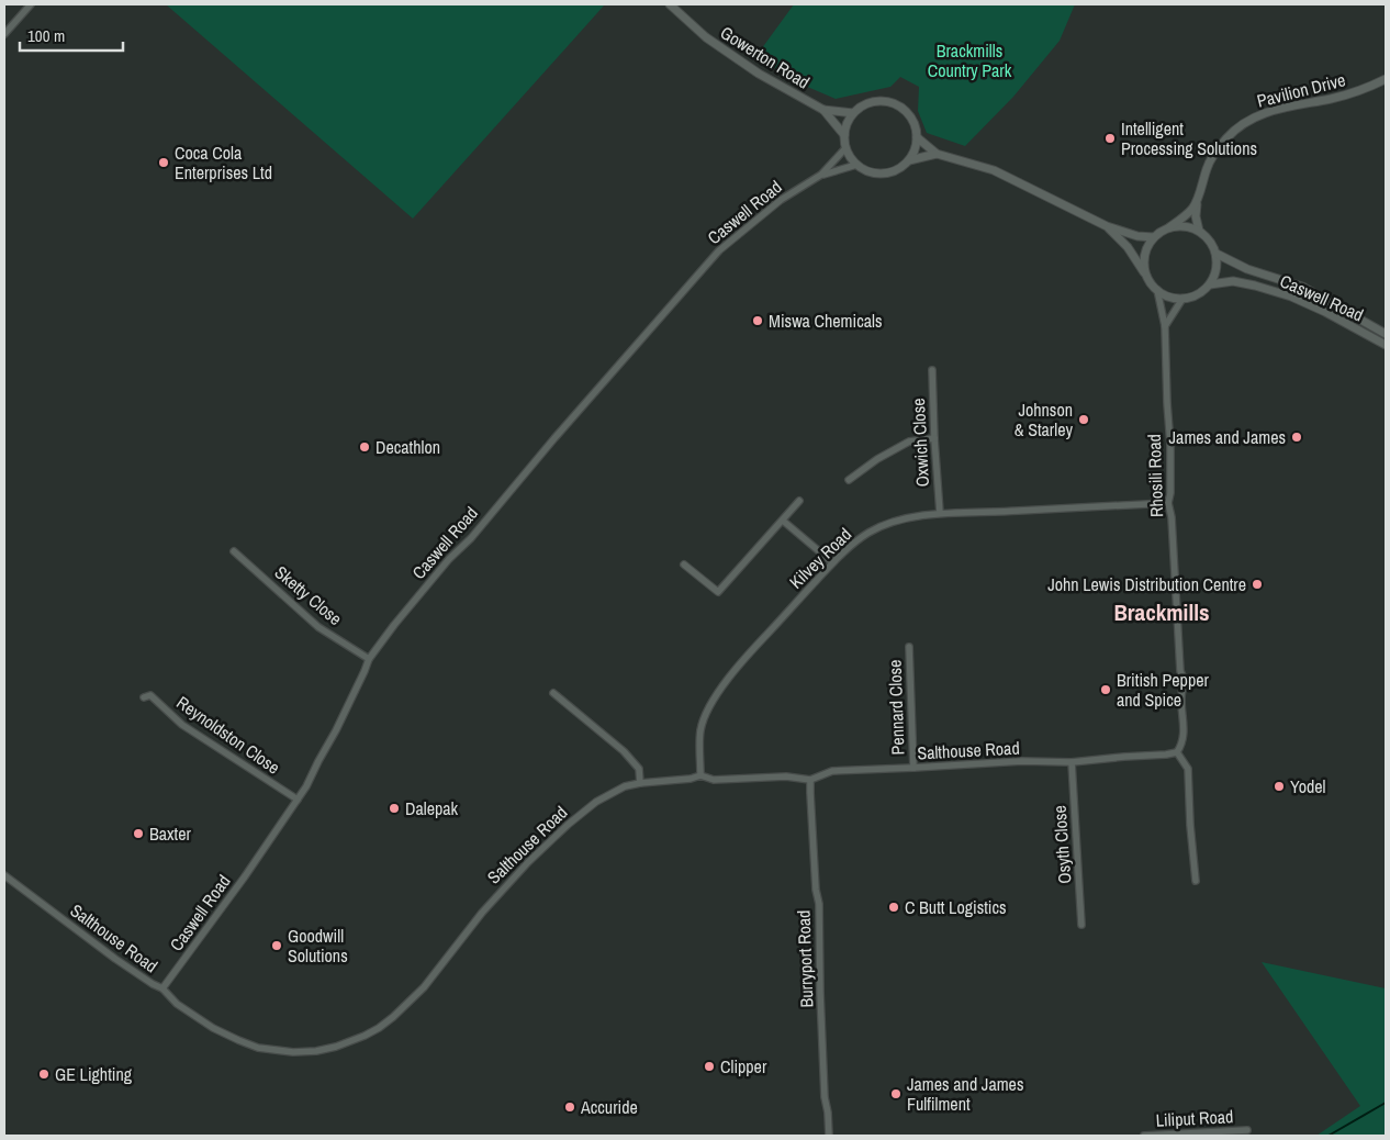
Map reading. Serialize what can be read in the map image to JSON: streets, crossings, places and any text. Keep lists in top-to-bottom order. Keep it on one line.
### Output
{"streets":{"street":["Gowerton Road","Pavilion Drive","Caswell Road","Oxwich Close","Rhosili Road","Kilvey Road","Sketty Close","Pennard Close","Reynoldston Close","Salthouse Road","Osyth Close","Burryport Road","Liliput Road"]},"crossings":[["Gowerton Road","Caswell Road"],["Pavilion Drive","Caswell Road"],["Pavilion Drive","Rhosili Road"],["Caswell Road","Rhosili Road"],["Caswell Road","Sketty Close"],["Caswell Road","Reynoldston Close"],["Caswell Road","Salthouse Road"],["Oxwich Close","Kilvey Road"],["Rhosili Road","Kilvey Road"],["Rhosili Road","Salthouse Road"],["Kilvey Road","Salthouse Road"],["Pennard Close","Salthouse Road"],["Salthouse Road","Osyth Close"],["Salthouse Road","Burryport Road"]],"districts":["Brackmills"],"parks":["Brackmills Country Park"],"places":["Intelligent Processing Solutions","Coca Cola Enterprises Ltd","Miswa Chemicals","Johnson & Starley","James and James","Decathlon","John Lewis Distribution Centre","British Pepper and Spice","Yodel","Dalepak","Baxter","C Butt Logistics","Goodwill Solutions","Clipper","GE Lighting","James and James Fulfilment","Accuride"],"scale_bar":"100 m"}
